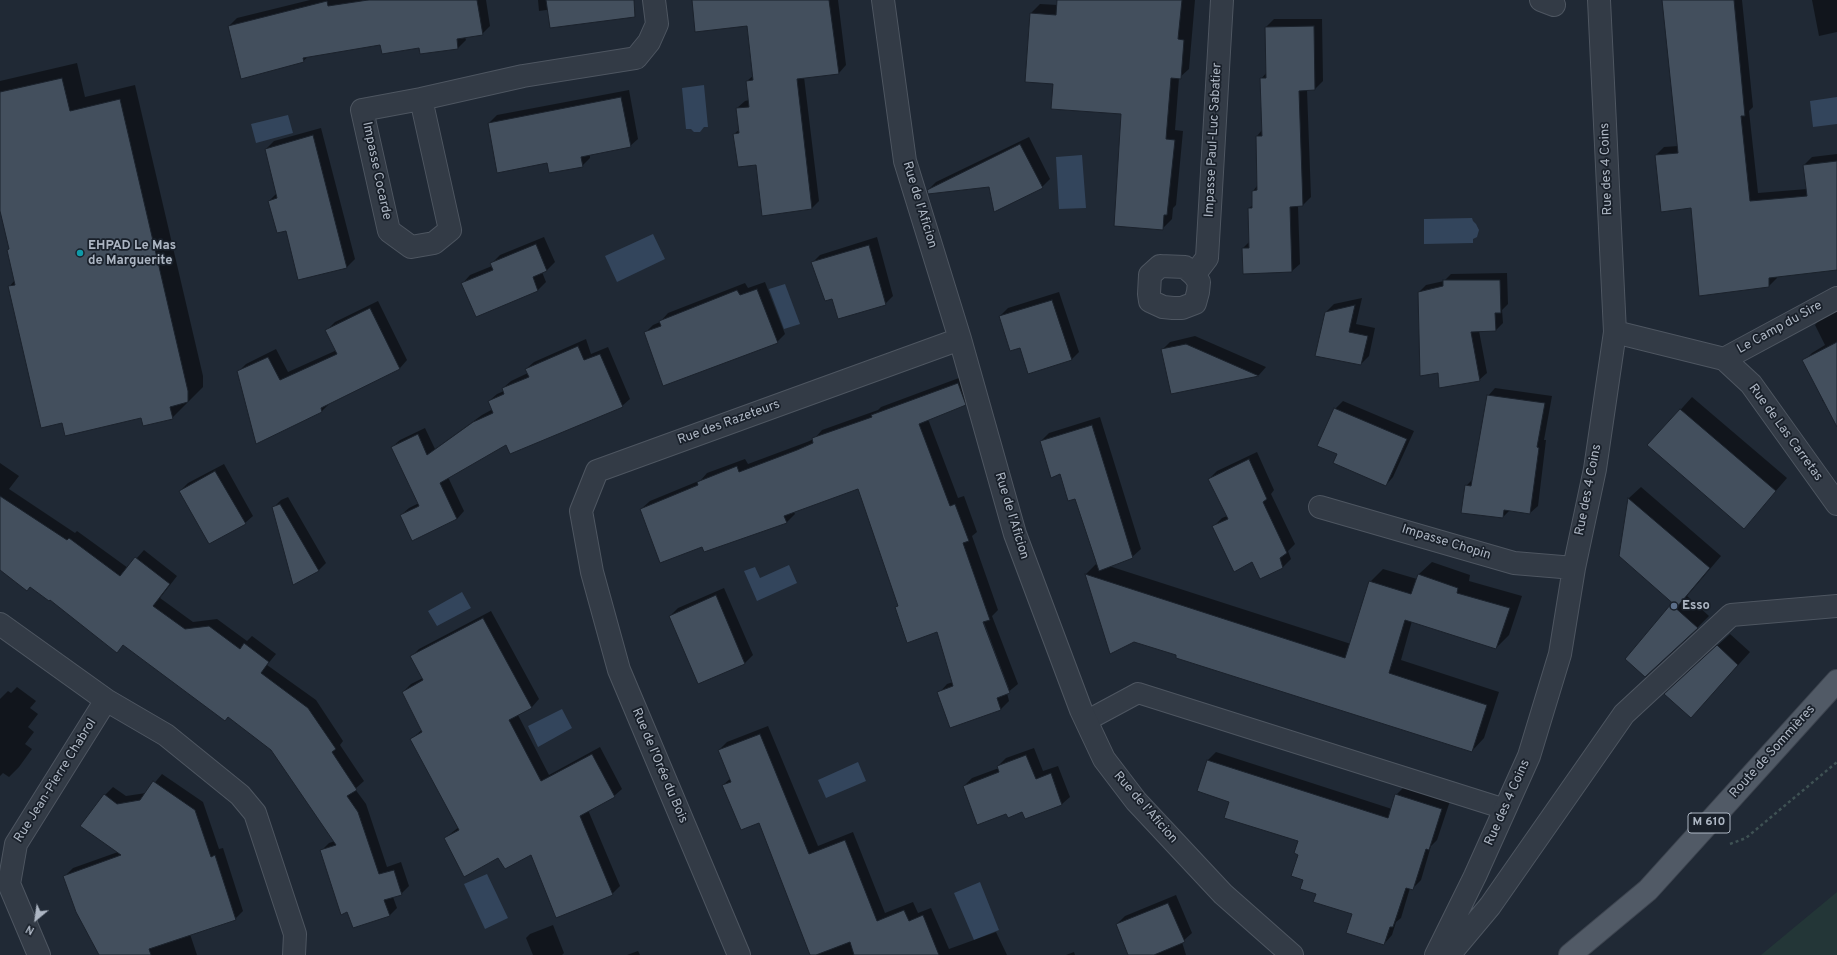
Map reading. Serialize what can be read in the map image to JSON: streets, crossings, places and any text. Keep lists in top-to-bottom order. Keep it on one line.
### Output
{"streets":{"main road":["Route de Sommières","M 610"],"street":["Impasse Paul-Luc Sabatier","Rue des 4 Coins","Impasse Cocarde","Rue de l'Aficion","Le Camp du Sire","Rue des Razeteurs","Rue de Las Carretas","Impasse Chopin","Rue de l'Orée du Bois","Rue Jean-Pierre Chabrol"]},"crossings":[["Rue des 4 Coins","Rue de Las Carretas"],["Rue des 4 Coins","Impasse Chopin"],["Rue de l'Aficion","Rue des Razeteurs"],["Le Camp du Sire","Rue de Las Carretas"],["Rue des Razeteurs","Rue de l'Orée du Bois"]],"places":["EHPAD Le Mas de Marguerite","Esso"],"north":"bottom left"}
